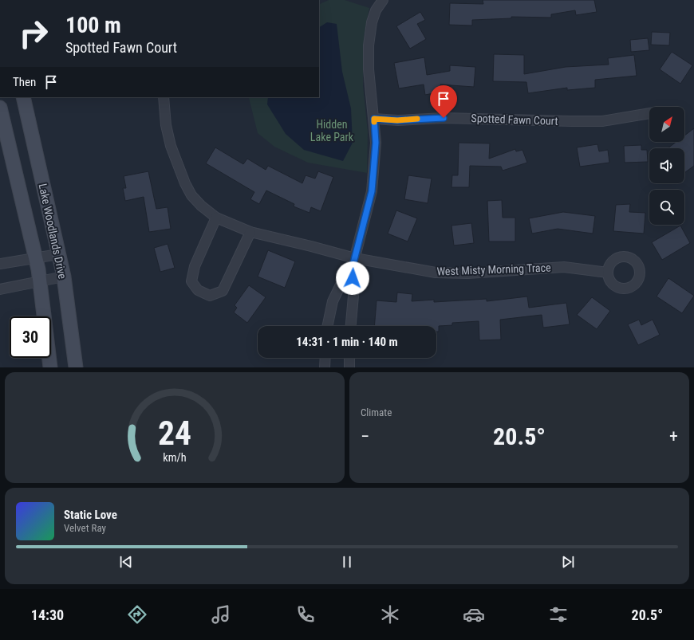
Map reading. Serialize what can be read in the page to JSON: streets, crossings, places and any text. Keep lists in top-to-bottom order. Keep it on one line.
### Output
{"streets":{"main road":["Lake Woodlands Drive"],"street":["Spotted Fawn Court","West Misty Morning Trace"]},"parks":["Hidden Lake Park"],"north":"top right","page":{"turn":["100 m","Spotted Fawn Court"],"then":"Then","limit":"30","trip":"14:31 · 1 min · 140 m","tile":"Climate","heat":["−","20.5°","+"],"song":["Static Love","Velvet Ray"],"tabs":["14:30","20.5°"],"gauge":["24","km/h"]}}
